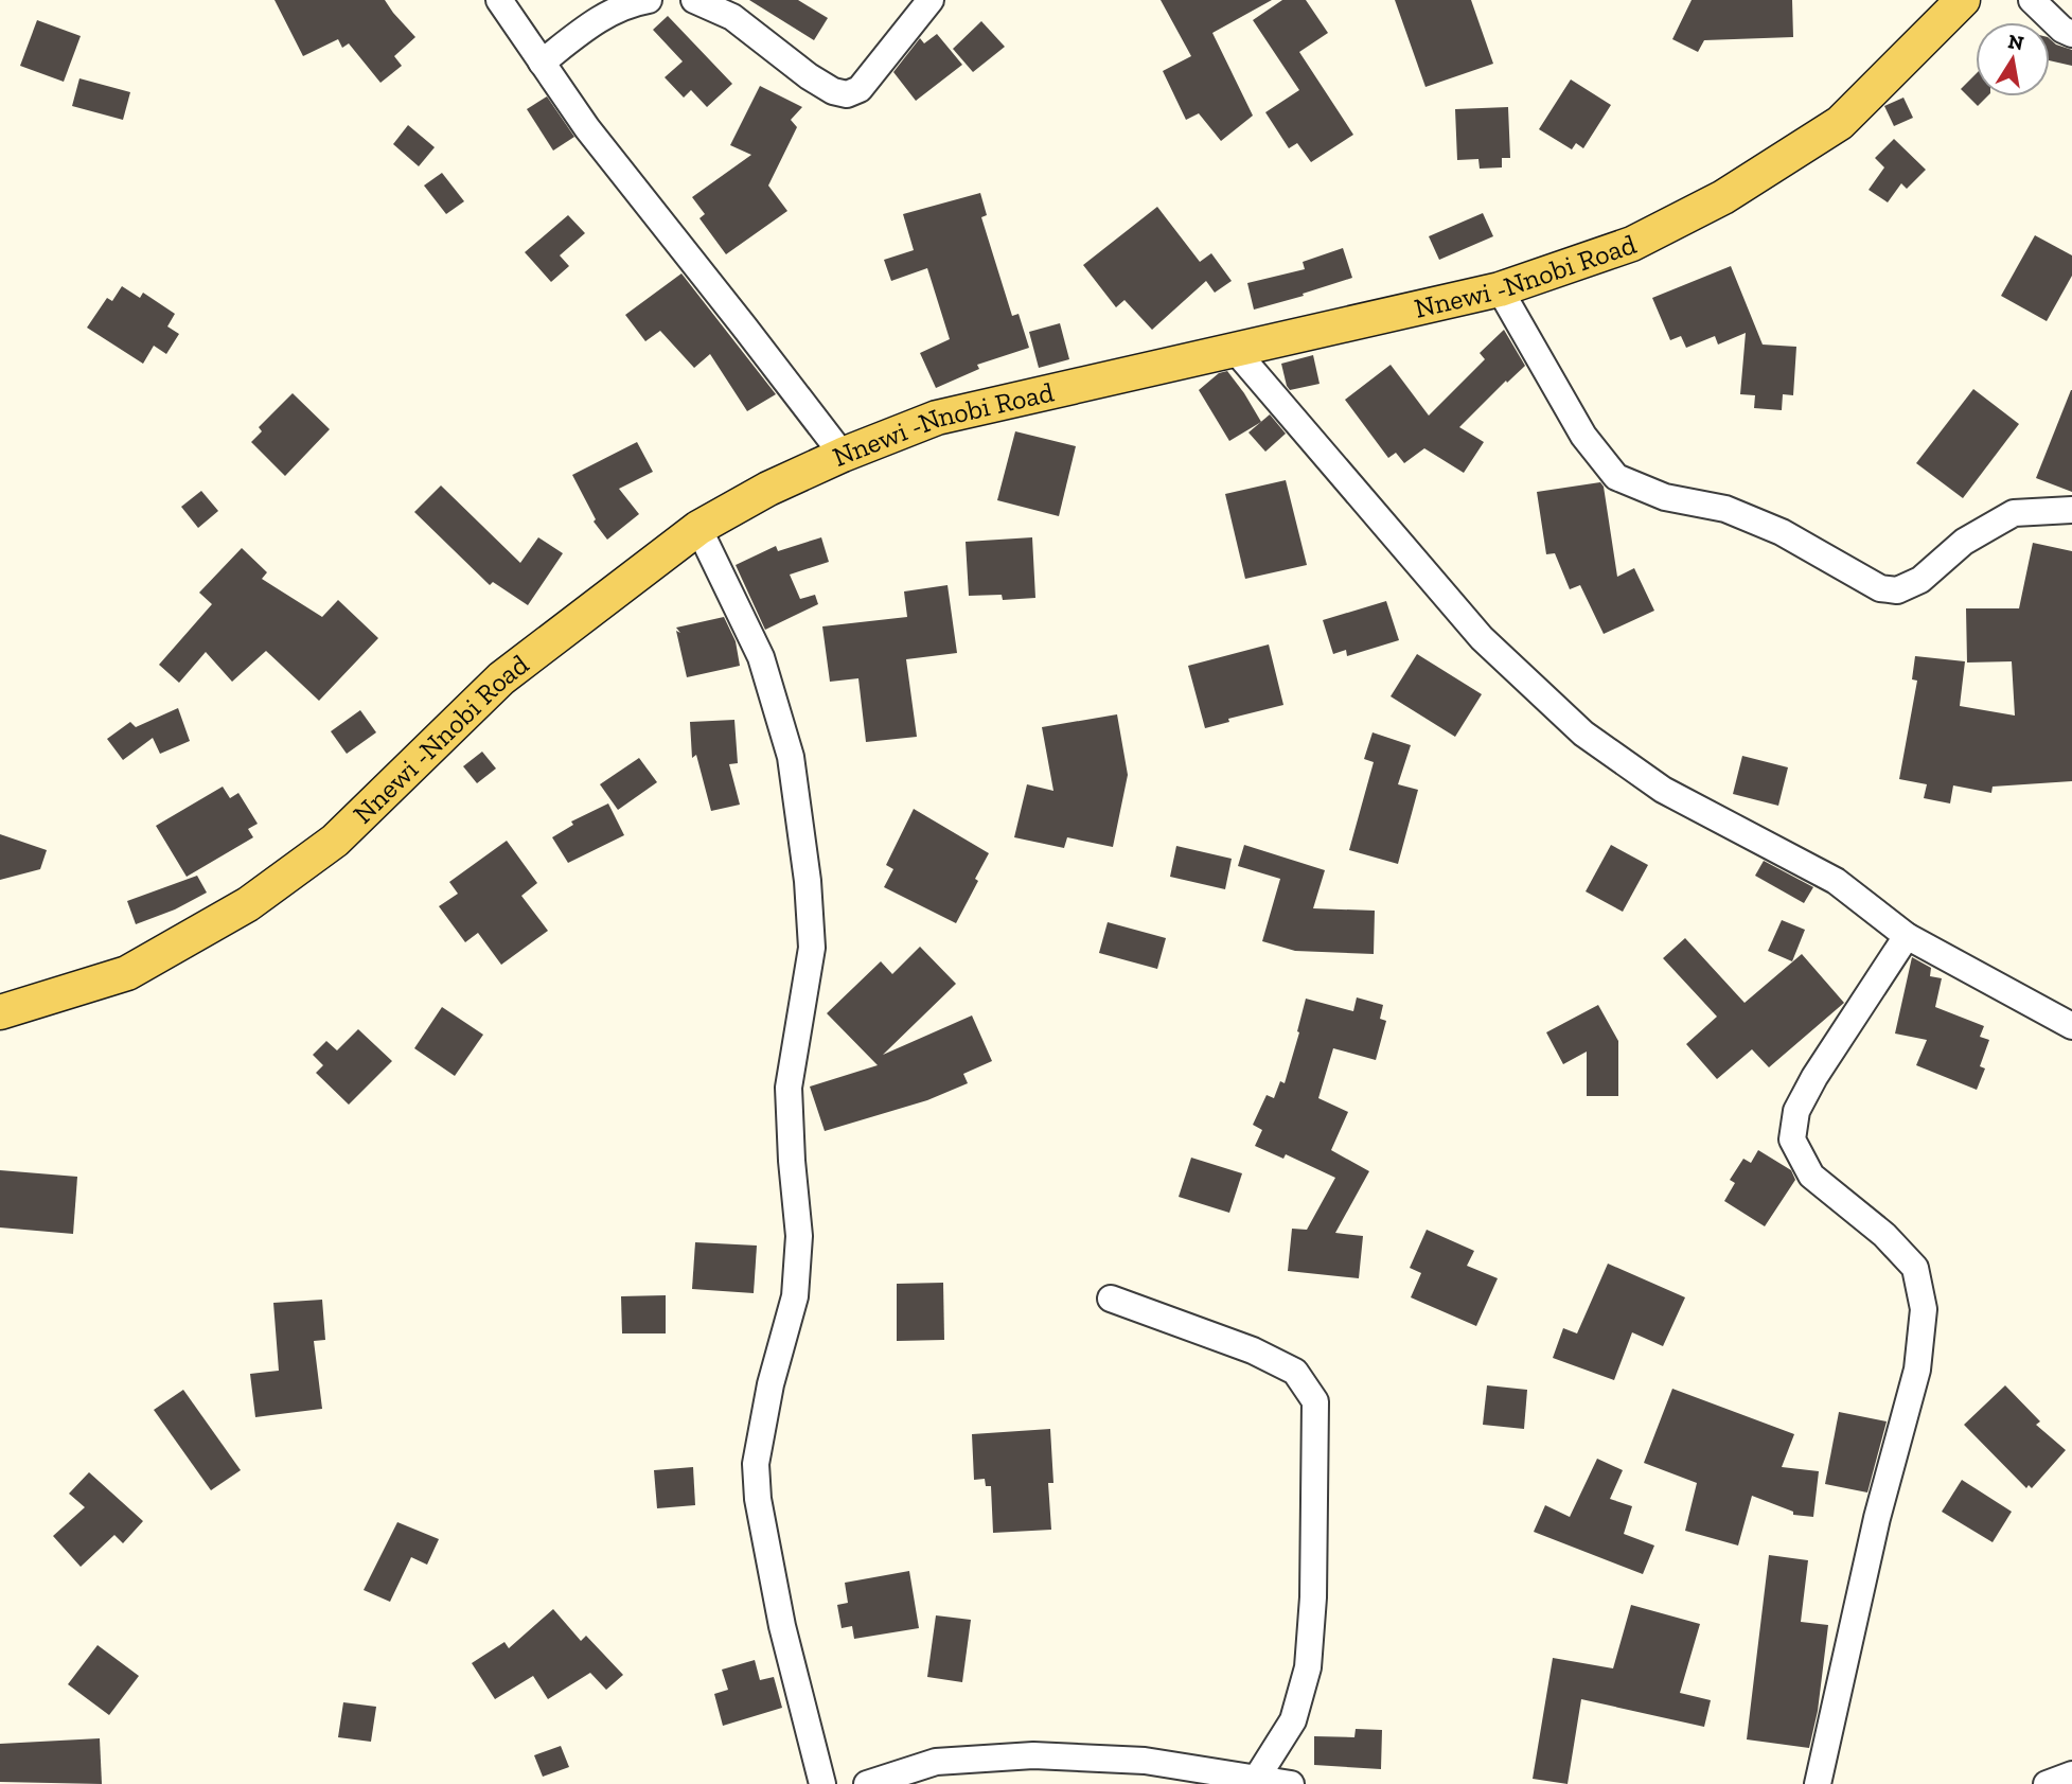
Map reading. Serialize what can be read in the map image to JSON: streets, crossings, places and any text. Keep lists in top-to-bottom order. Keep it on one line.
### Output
{"streets":{"main road":["Nnewi -Nnobi Road"]},"north":"top"}
